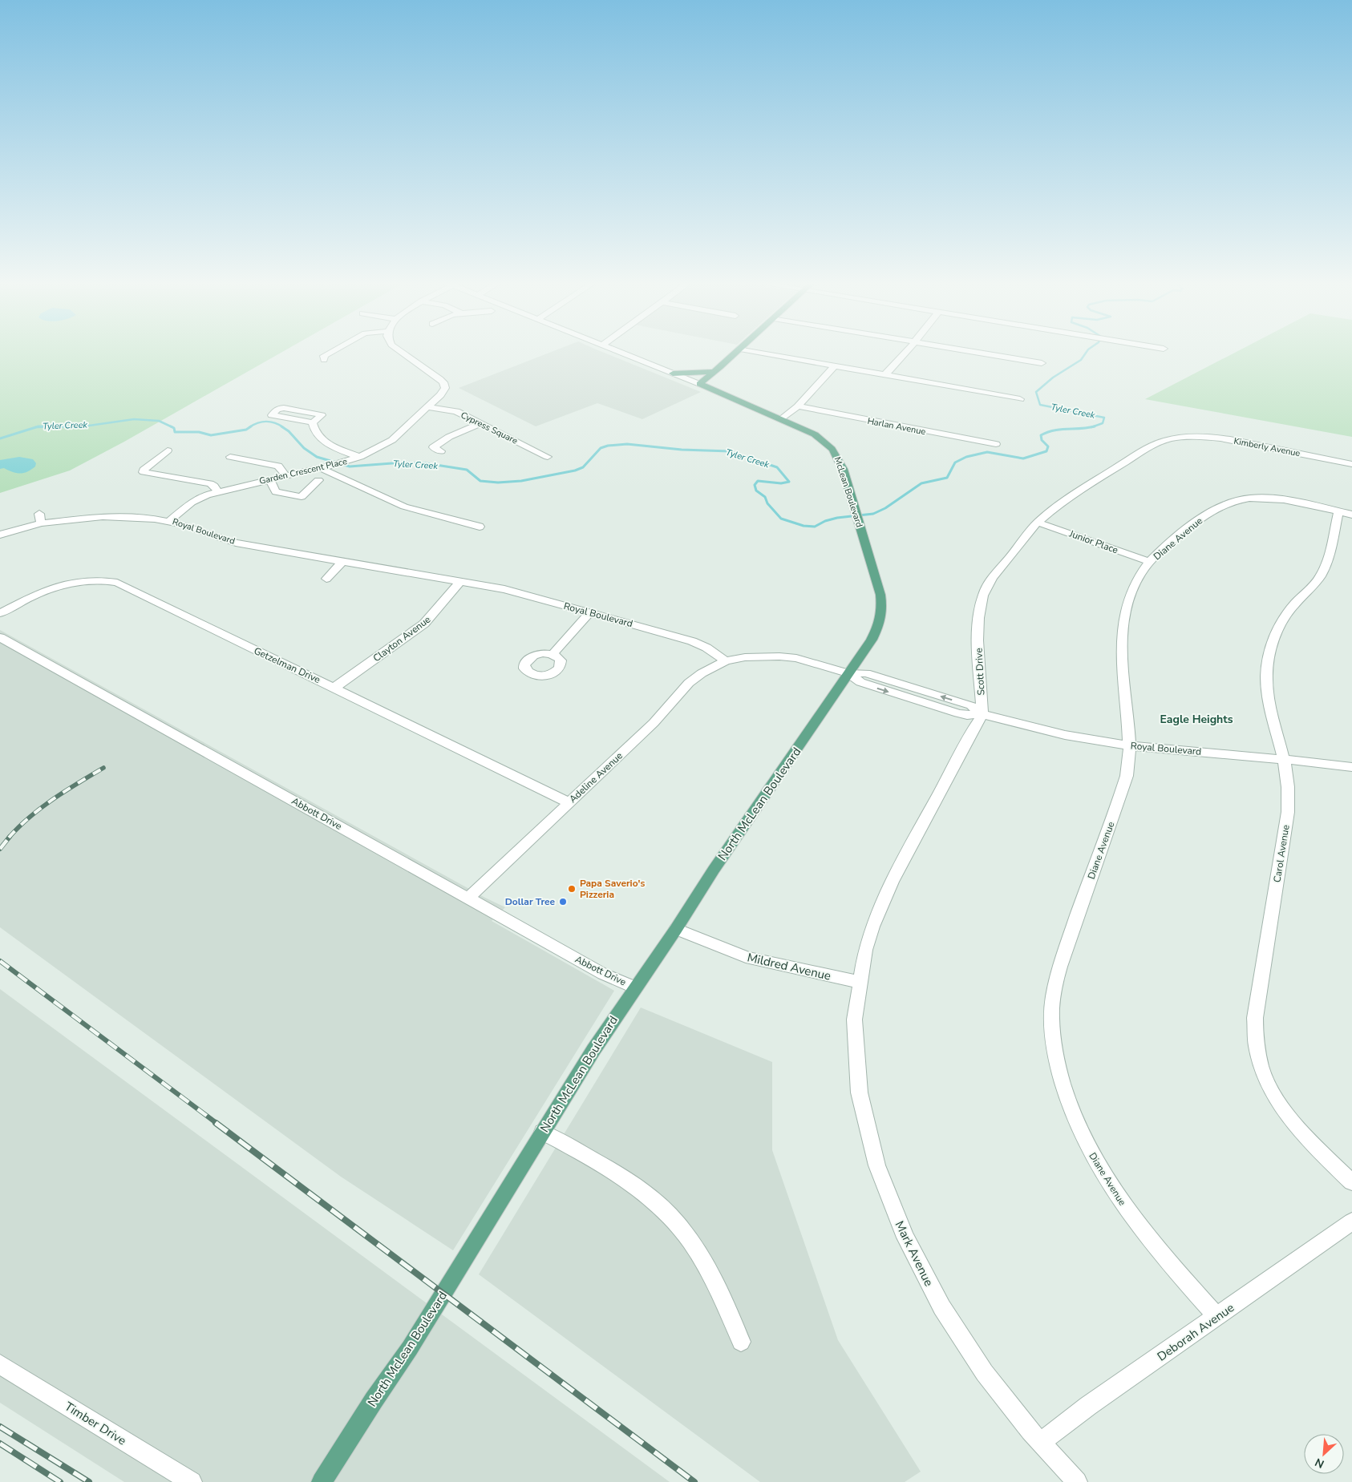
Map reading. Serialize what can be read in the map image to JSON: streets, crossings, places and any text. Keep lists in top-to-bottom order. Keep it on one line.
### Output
{"streets":{"main road":["McLean Boulevard","North McLean Boulevard"],"street":["Harlan Avenue","Cypress Square","Kimberly Avenue","Garden Crescent Place","Royal Boulevard","Diane Avenue","Junior Place","Clayton Avenue","Getzelman Drive","Scott Drive","Adeline Avenue","Abbott Drive","Carol Avenue","Mildred Avenue","Mark Avenue","Deborah Avenue","Timber Drive"]},"crossings":[["Cypress Square","Garden Crescent Place"],["Kimberly Avenue","Scott Drive"],["Garden Crescent Place","Royal Boulevard"],["McLean Boulevard","Royal Boulevard"],["McLean Boulevard","North McLean Boulevard"],["Royal Boulevard","Diane Avenue"],["Royal Boulevard","Clayton Avenue"],["Royal Boulevard","Scott Drive"],["Royal Boulevard","Adeline Avenue"],["Royal Boulevard","North McLean Boulevard"],["Royal Boulevard","Carol Avenue"],["Diane Avenue","Junior Place"],["Diane Avenue","Carol Avenue"],["Diane Avenue","Deborah Avenue"],["Junior Place","Scott Drive"],["Clayton Avenue","Getzelman Drive"],["Getzelman Drive","Adeline Avenue"],["Adeline Avenue","Abbott Drive"],["North McLean Boulevard","Abbott Drive"],["North McLean Boulevard","Mildred Avenue"],["Mildred Avenue","Mark Avenue"],["Mark Avenue","Deborah Avenue"]],"districts":["Eagle Heights"],"water":["Tyler Creek"],"places":["Papa Saverio's Pizzeria","Dollar Tree"],"north":"bottom left"}
